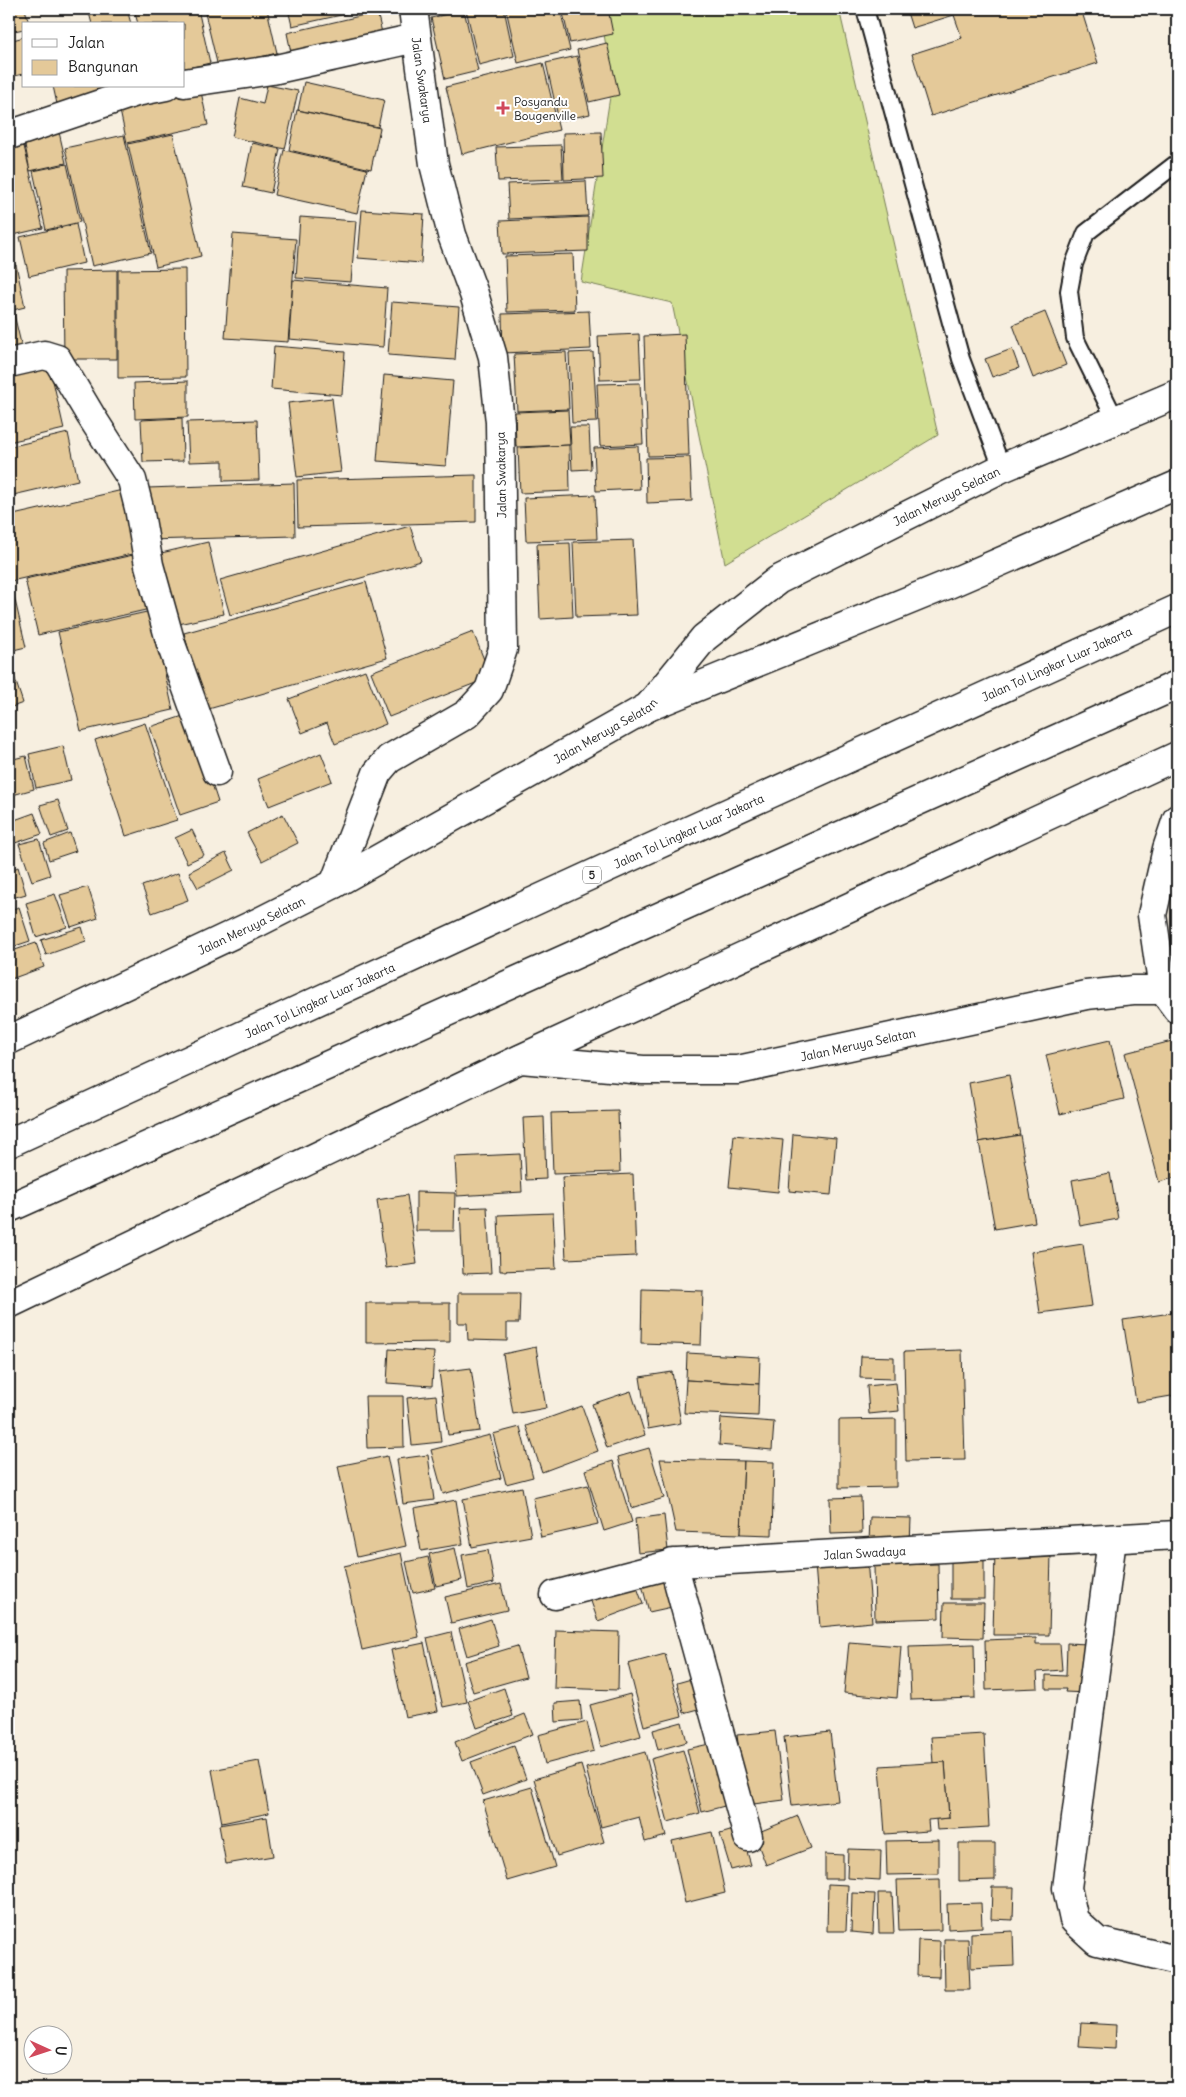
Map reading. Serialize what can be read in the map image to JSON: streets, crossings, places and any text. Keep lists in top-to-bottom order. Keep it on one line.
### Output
{"streets":{"main road":["Jalan Swakarya","Jalan Meruya Selatan","Jalan Tol Lingkar Luar Jakarta","5","Jalan Swadaya"]},"crossings":[["Jalan Swakarya","Jalan Meruya Selatan"]],"places":{"health":["Posyandu Bougenville"]},"legend":["Jalan","Bangunan"],"north":"right"}
